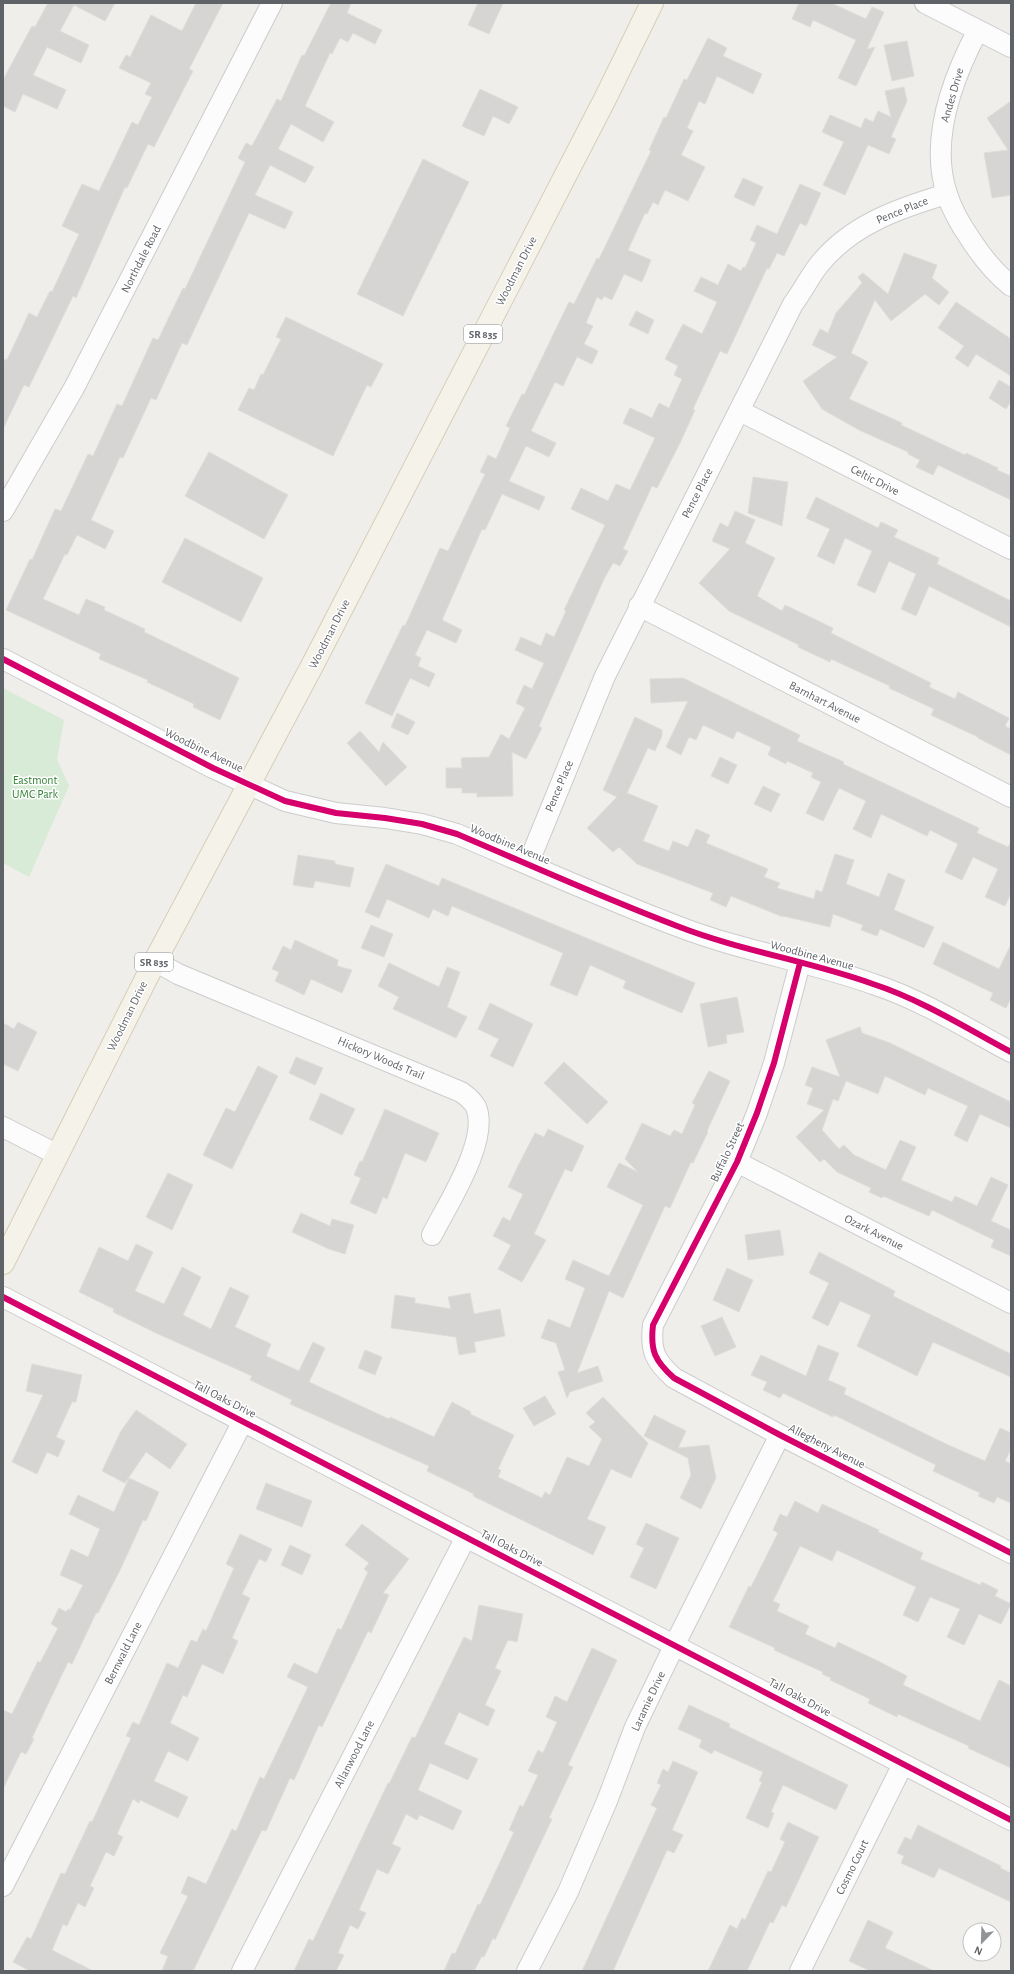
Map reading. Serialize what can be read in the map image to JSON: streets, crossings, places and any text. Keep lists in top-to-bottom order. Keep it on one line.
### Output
{"streets":{"main road":["Woodman Drive","SR 835"],"street":["Andes Drive","Pence Place","Northdale Road","Celtic Drive","Barnhart Avenue","Woodbine Avenue","Hickory Woods Trail","Buffalo Street","Ozark Avenue","Tall Oaks Drive","Allegheny Avenue","Bernwald Lane","Laramie Drive","Allanwood Lane","Cosmo Court"]},"crossings":[["Andes Drive","Pence Place"],["Pence Place","Celtic Drive"],["Pence Place","Barnhart Avenue"],["Pence Place","Woodbine Avenue"],["Woodman Drive","Woodbine Avenue"],["Woodman Drive","Hickory Woods Trail"],["Woodbine Avenue","Buffalo Street"],["Buffalo Street","Ozark Avenue"],["Buffalo Street","Allegheny Avenue"],["Tall Oaks Drive","Bernwald Lane"],["Tall Oaks Drive","Laramie Drive"],["Tall Oaks Drive","Allanwood Lane"],["Tall Oaks Drive","Cosmo Court"],["Allegheny Avenue","Laramie Drive"]],"parks":["Eastmont UMC Park"],"north":"bottom left"}
